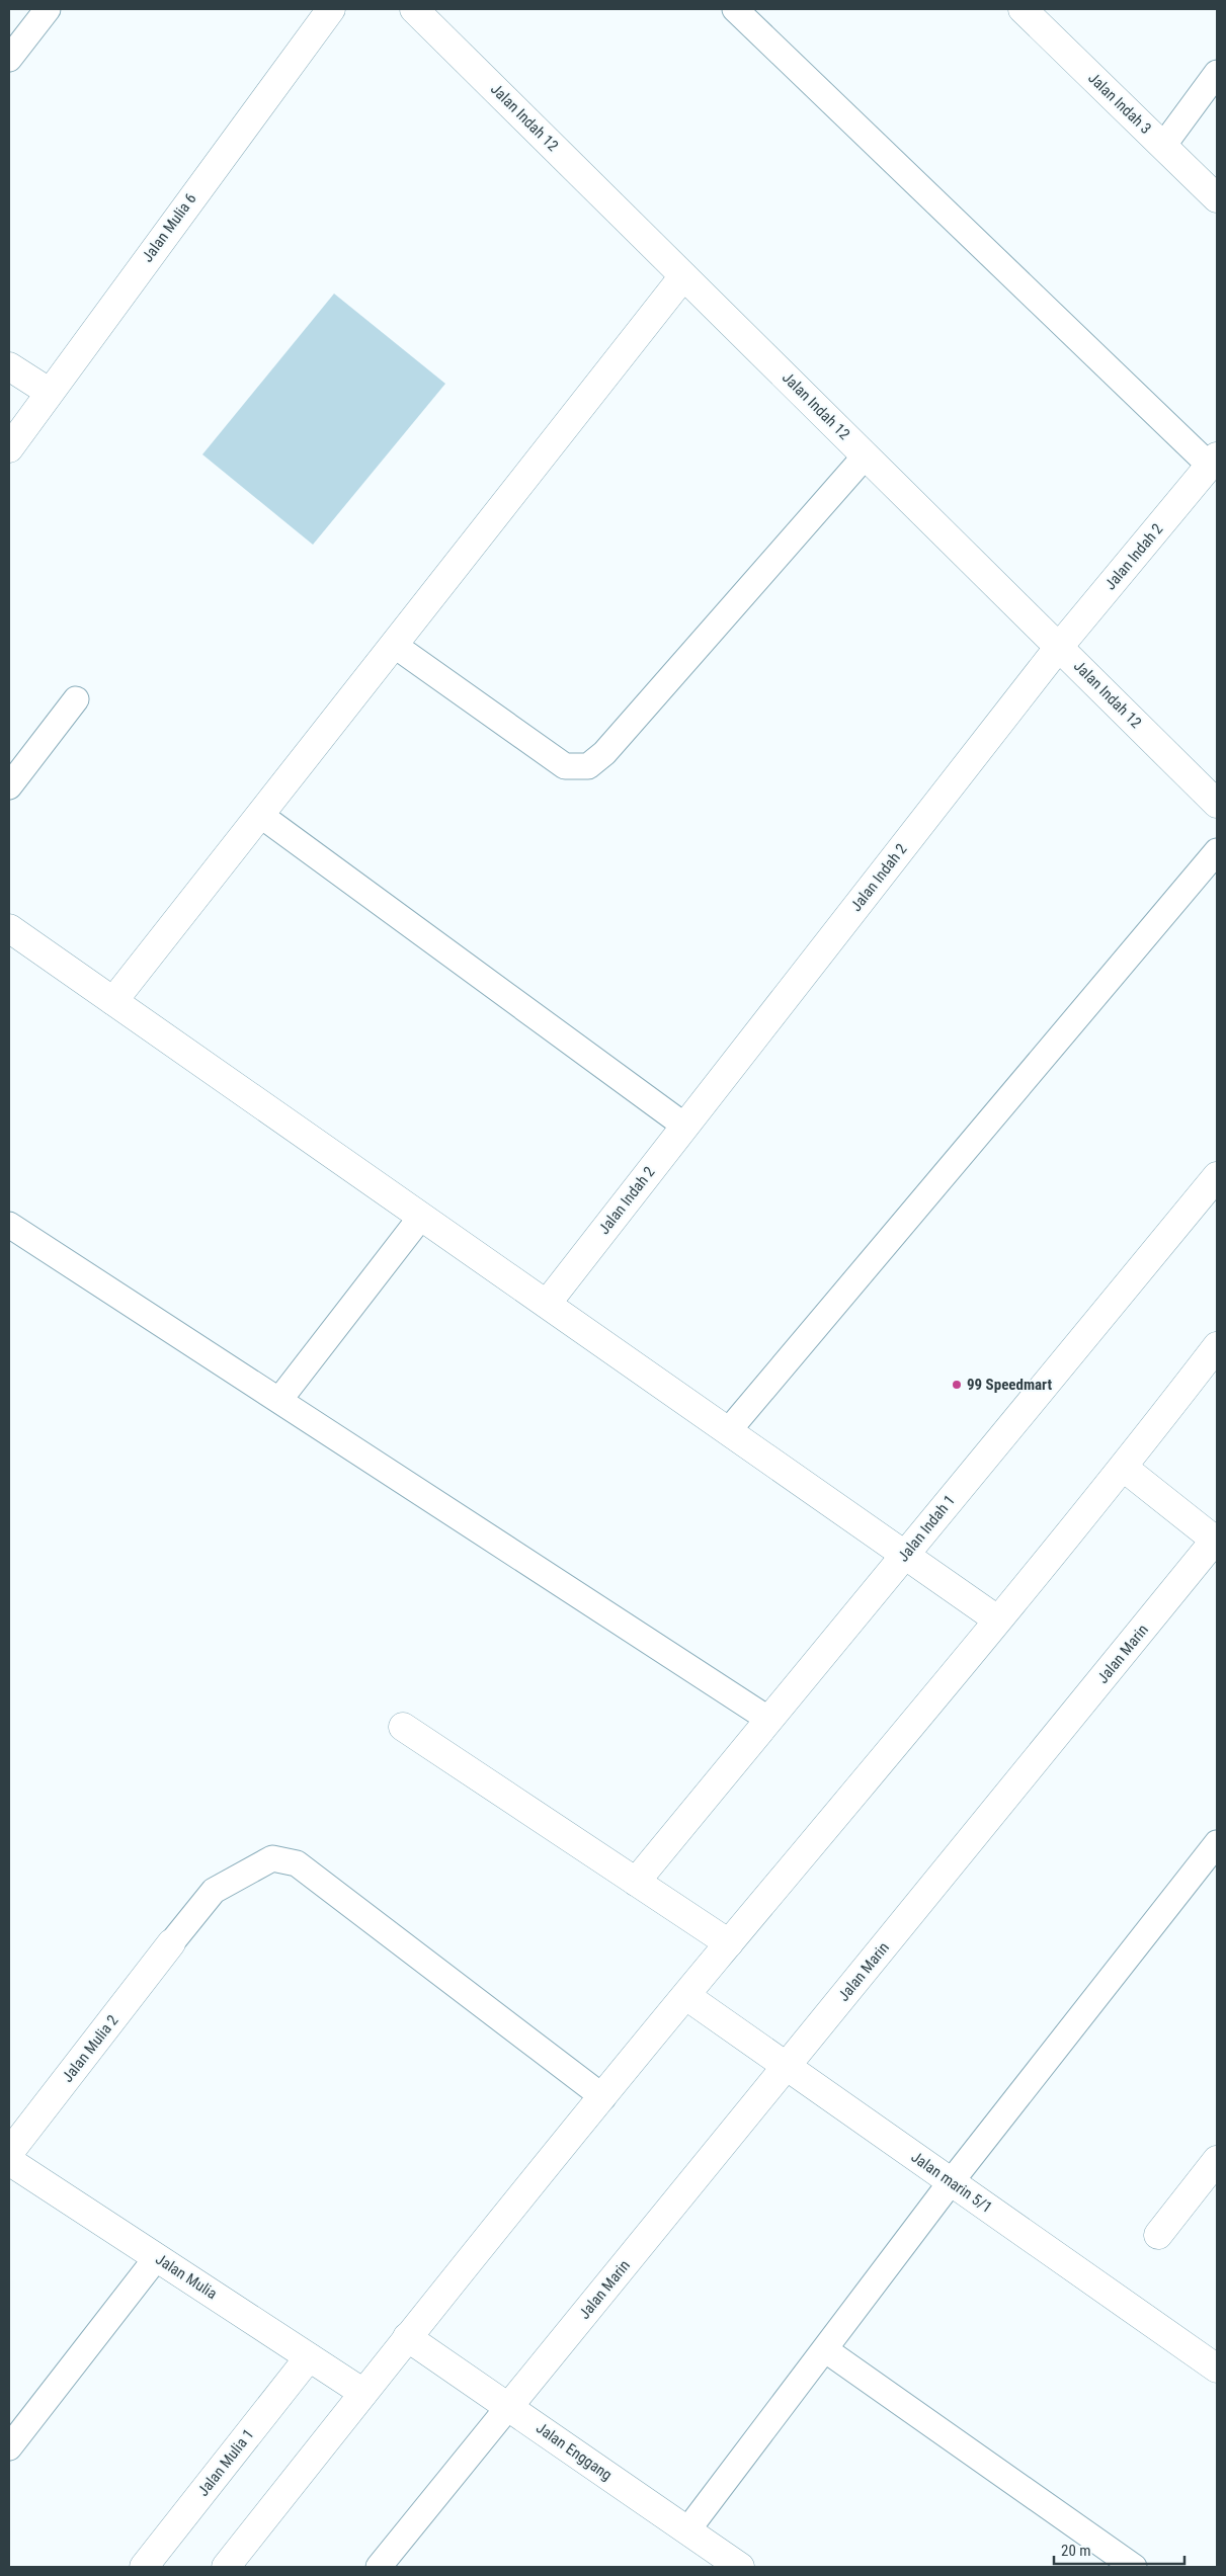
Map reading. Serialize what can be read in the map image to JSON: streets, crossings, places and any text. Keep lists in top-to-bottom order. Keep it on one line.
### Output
{"streets":{"street":["Jalan Indah 3","Jalan Indah 12","Jalan Mulia 6","Jalan Indah 2","Jalan Indah 1","Jalan Marin","Jalan Mulia 2","Jalan marin 5/1","Jalan Mulia","Jalan Enggang","Jalan Mulia 1"]},"crossings":[["Jalan Indah 12","Jalan Indah 2"],["Jalan Marin","Jalan marin 5/1"],["Jalan Marin","Jalan Enggang"],["Jalan Mulia","Jalan Mulia 1"]],"places":["99 Speedmart"],"scale_bar":"20 m"}
